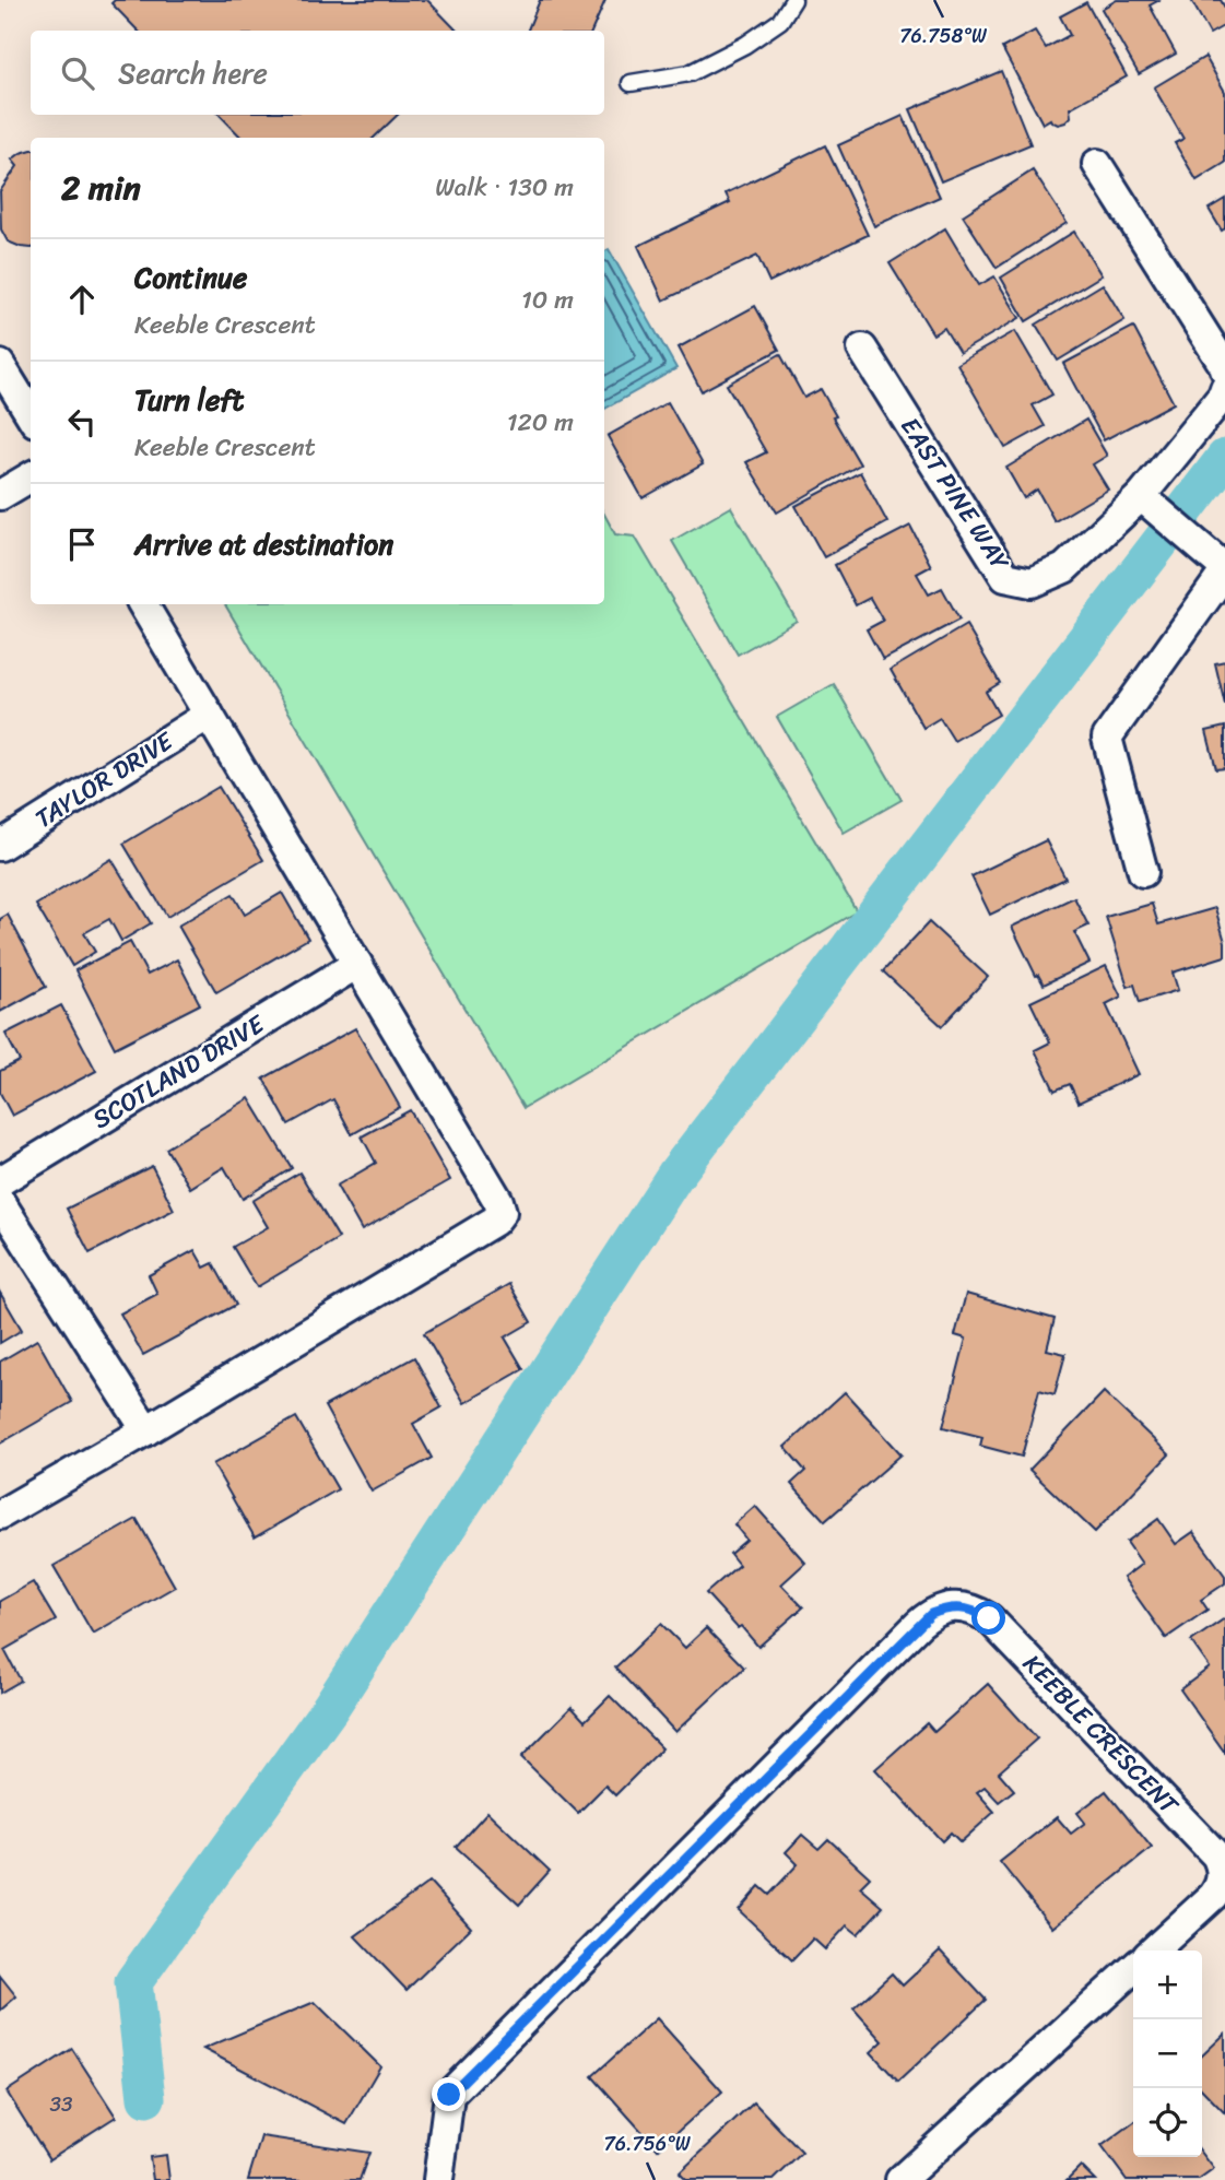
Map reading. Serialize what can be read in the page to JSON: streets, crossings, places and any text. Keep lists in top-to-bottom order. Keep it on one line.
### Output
{"streets":{"street":["EAST PINE WAY","TAYLOR DRIVE","SCOTLAND DRIVE","KEEBLE CRESCENT"]},"house_numbers":["33"],"page":{"search":"Search here","heading":["2 min","Walk · 130 m"],"list":[["Continue","Keeble Crescent","10 m"],["Turn left","Keeble Crescent","120 m"],"Arrive at destination"],"map_buttons":["+","−"]},"coordinates":["76.758°W","76.756°W"]}
